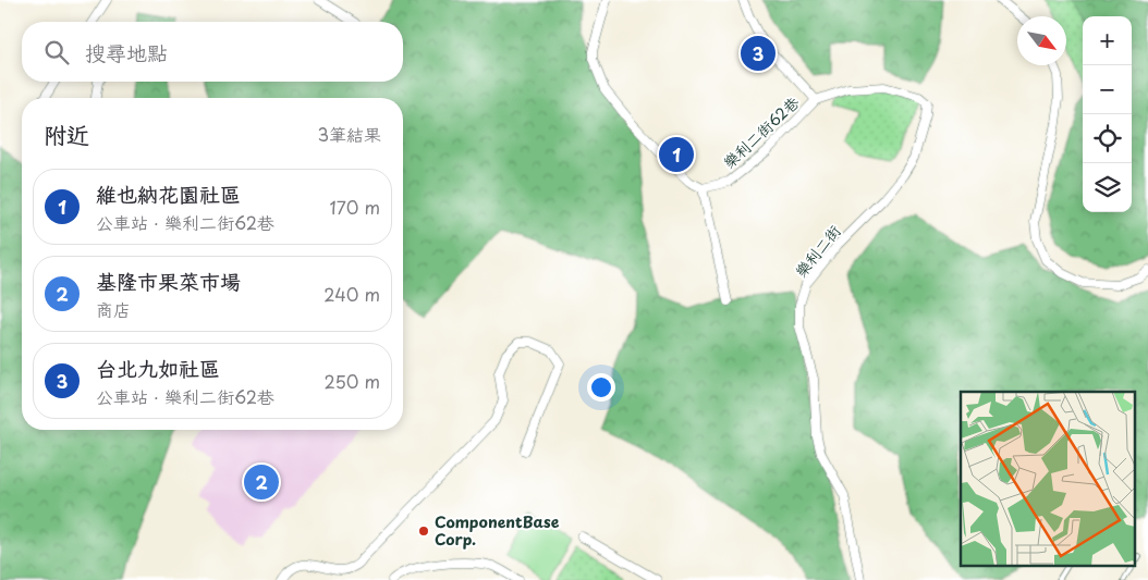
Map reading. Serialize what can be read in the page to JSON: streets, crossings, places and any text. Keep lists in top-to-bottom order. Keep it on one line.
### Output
{"streets":{"street":["樂利二街62巷","樂利二街"]},"crossings":[["樂利二街62巷","樂利二街"]],"places":["ComponentBase Corp."],"north":"bottom right","page":{"map_buttons":["+","−"],"search":"搜尋地點","pins":["3","1","2"],"heading":["附近","3筆結果"],"list":[{"mark":"1","name":"維也納花園社區","note":"公車站 · 樂利二街62巷","value":"170 m"},{"mark":"2","name":"基隆市果菜市場","note":"商店","value":"240 m"},{"mark":"3","name":"台北九如社區","note":"公車站 · 樂利二街62巷","value":"250 m"}]}}
